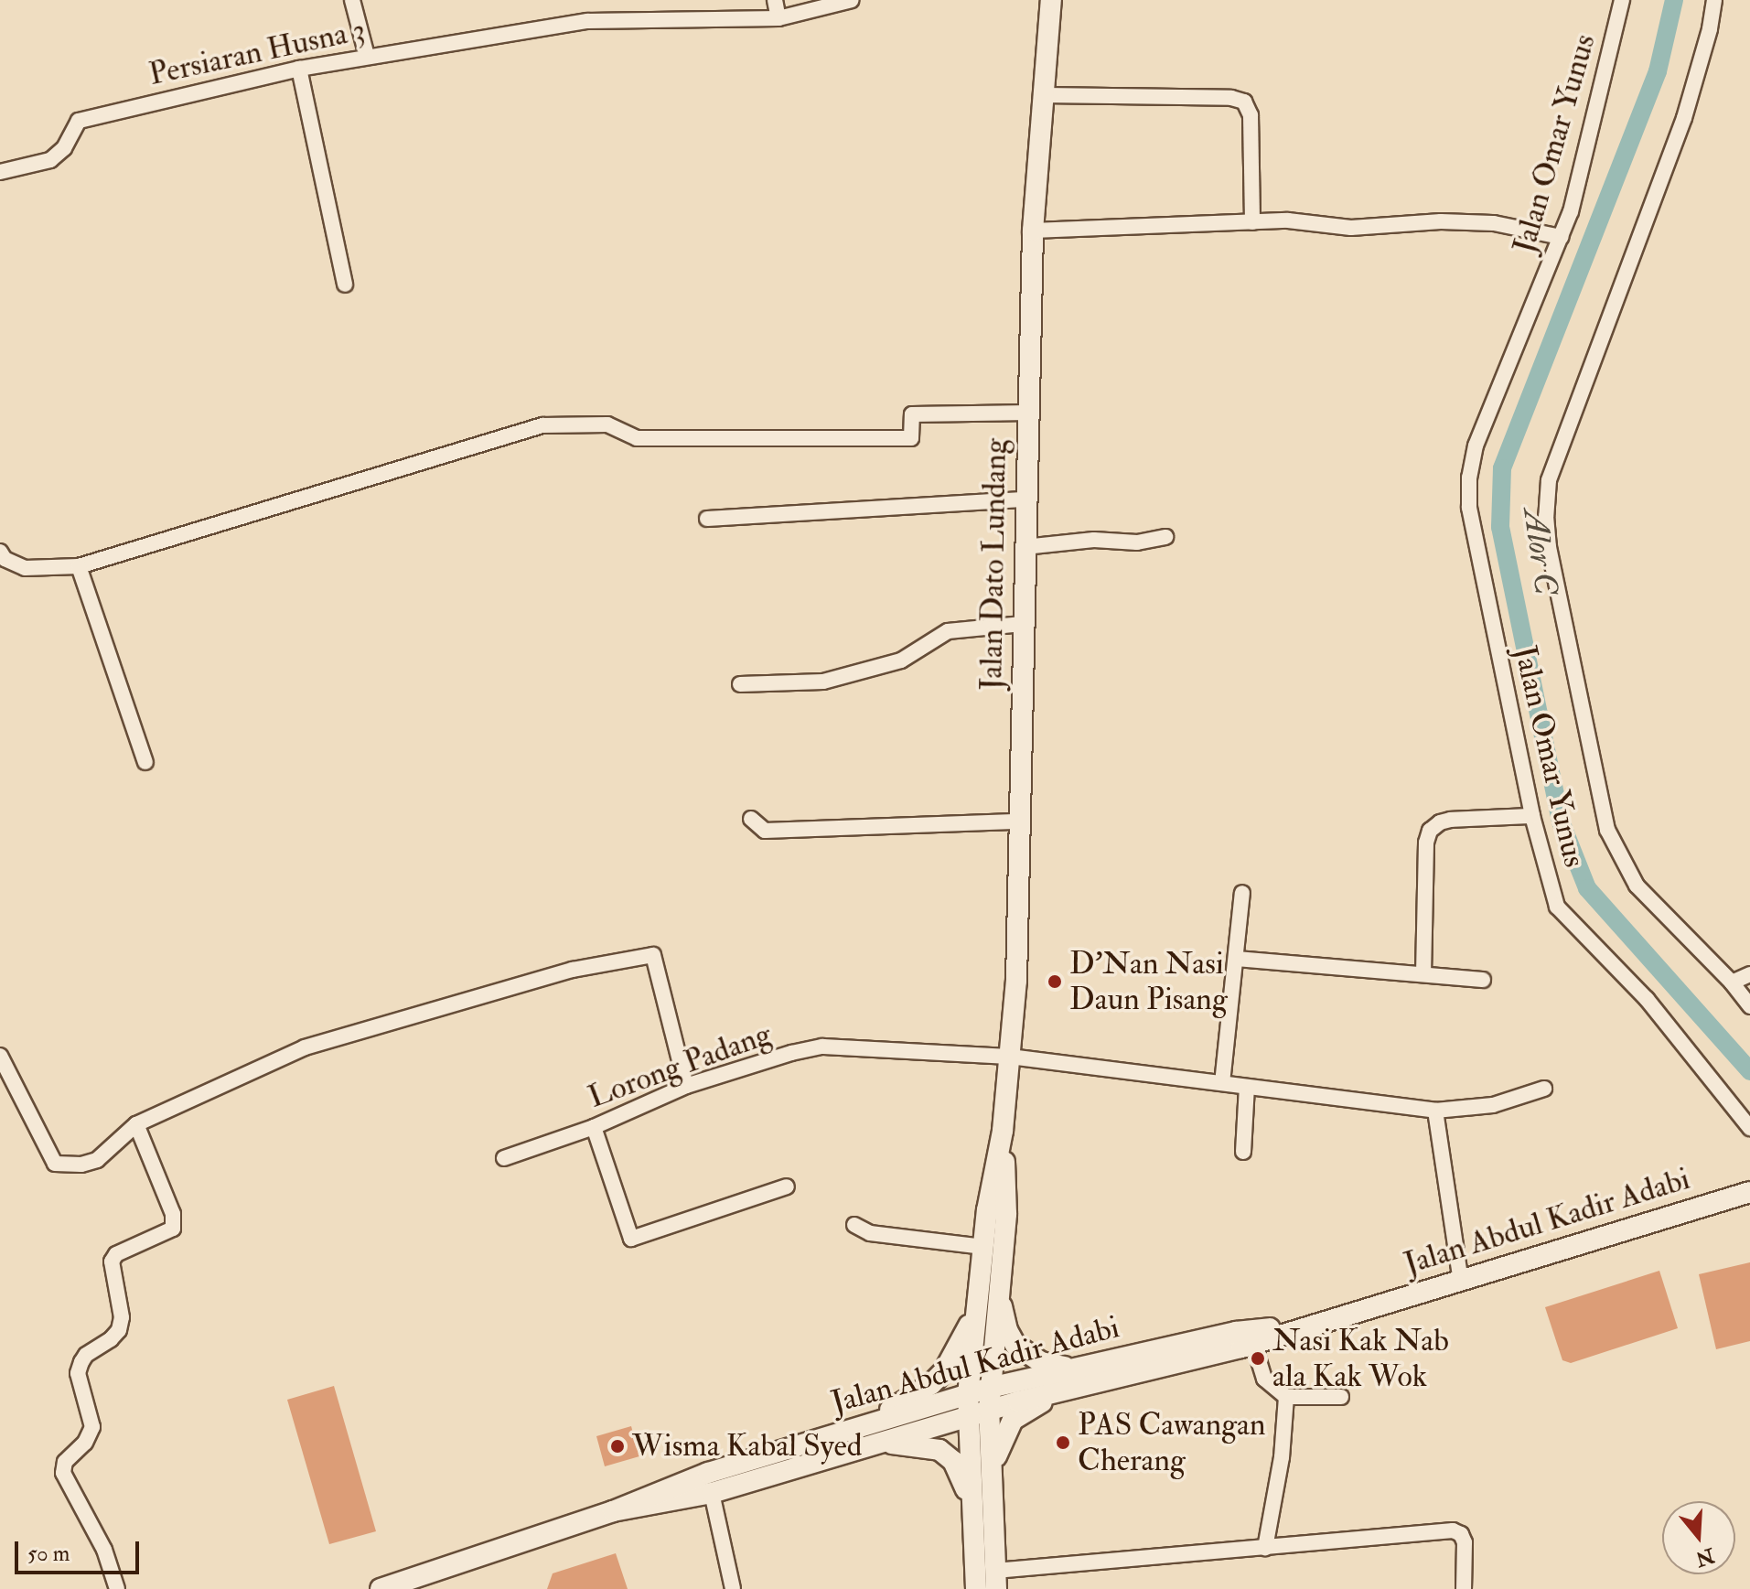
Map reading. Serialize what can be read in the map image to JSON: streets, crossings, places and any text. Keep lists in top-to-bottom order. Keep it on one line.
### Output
{"streets":{"main road":["Jalan Dato Lundang","Jalan Abdul Kadir Adabi"],"street":["Persiaran Husna 3","Jalan Omar Yunus","Lorong Padang"]},"crossings":[["Jalan Dato Lundang","Lorong Padang"],["Jalan Dato Lundang","Jalan Abdul Kadir Adabi"]],"water":["Alor C"],"places":["D’Nan Nasi Daun Pisang","Nasi Kak Nab ala Kak Wok","PAS Cawangan Cherang","Wisma Kabal Syed"],"scale_bar":"50 m","north":"bottom"}
